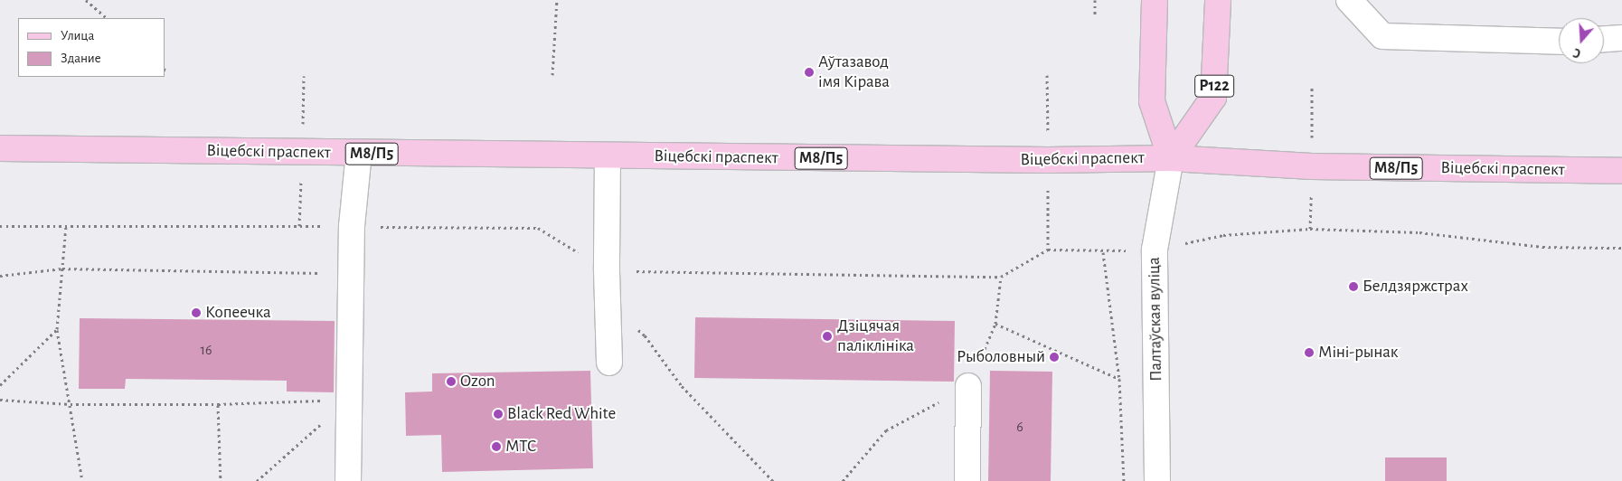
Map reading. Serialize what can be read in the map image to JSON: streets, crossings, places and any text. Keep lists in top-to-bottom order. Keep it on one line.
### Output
{"streets":{"main road":["Р122","Віцебскі праспект","М8/П5"],"street":["Палтаўская вуліца"]},"crossings":[["Р122","Віцебскі праспект"],["Р122","Палтаўская вуліца"],["Віцебскі праспект","Палтаўская вуліца"]],"places":["Аўтазавод імя Кірава","Белдзяржстрах","Копеечка","Дзіцячая паліклініка","Міні-рынак","Рыболовный","Ozon","Black Red White","МТС"],"house_numbers":["16","6"],"legend":["Улица","Здание"],"north":"bottom"}
